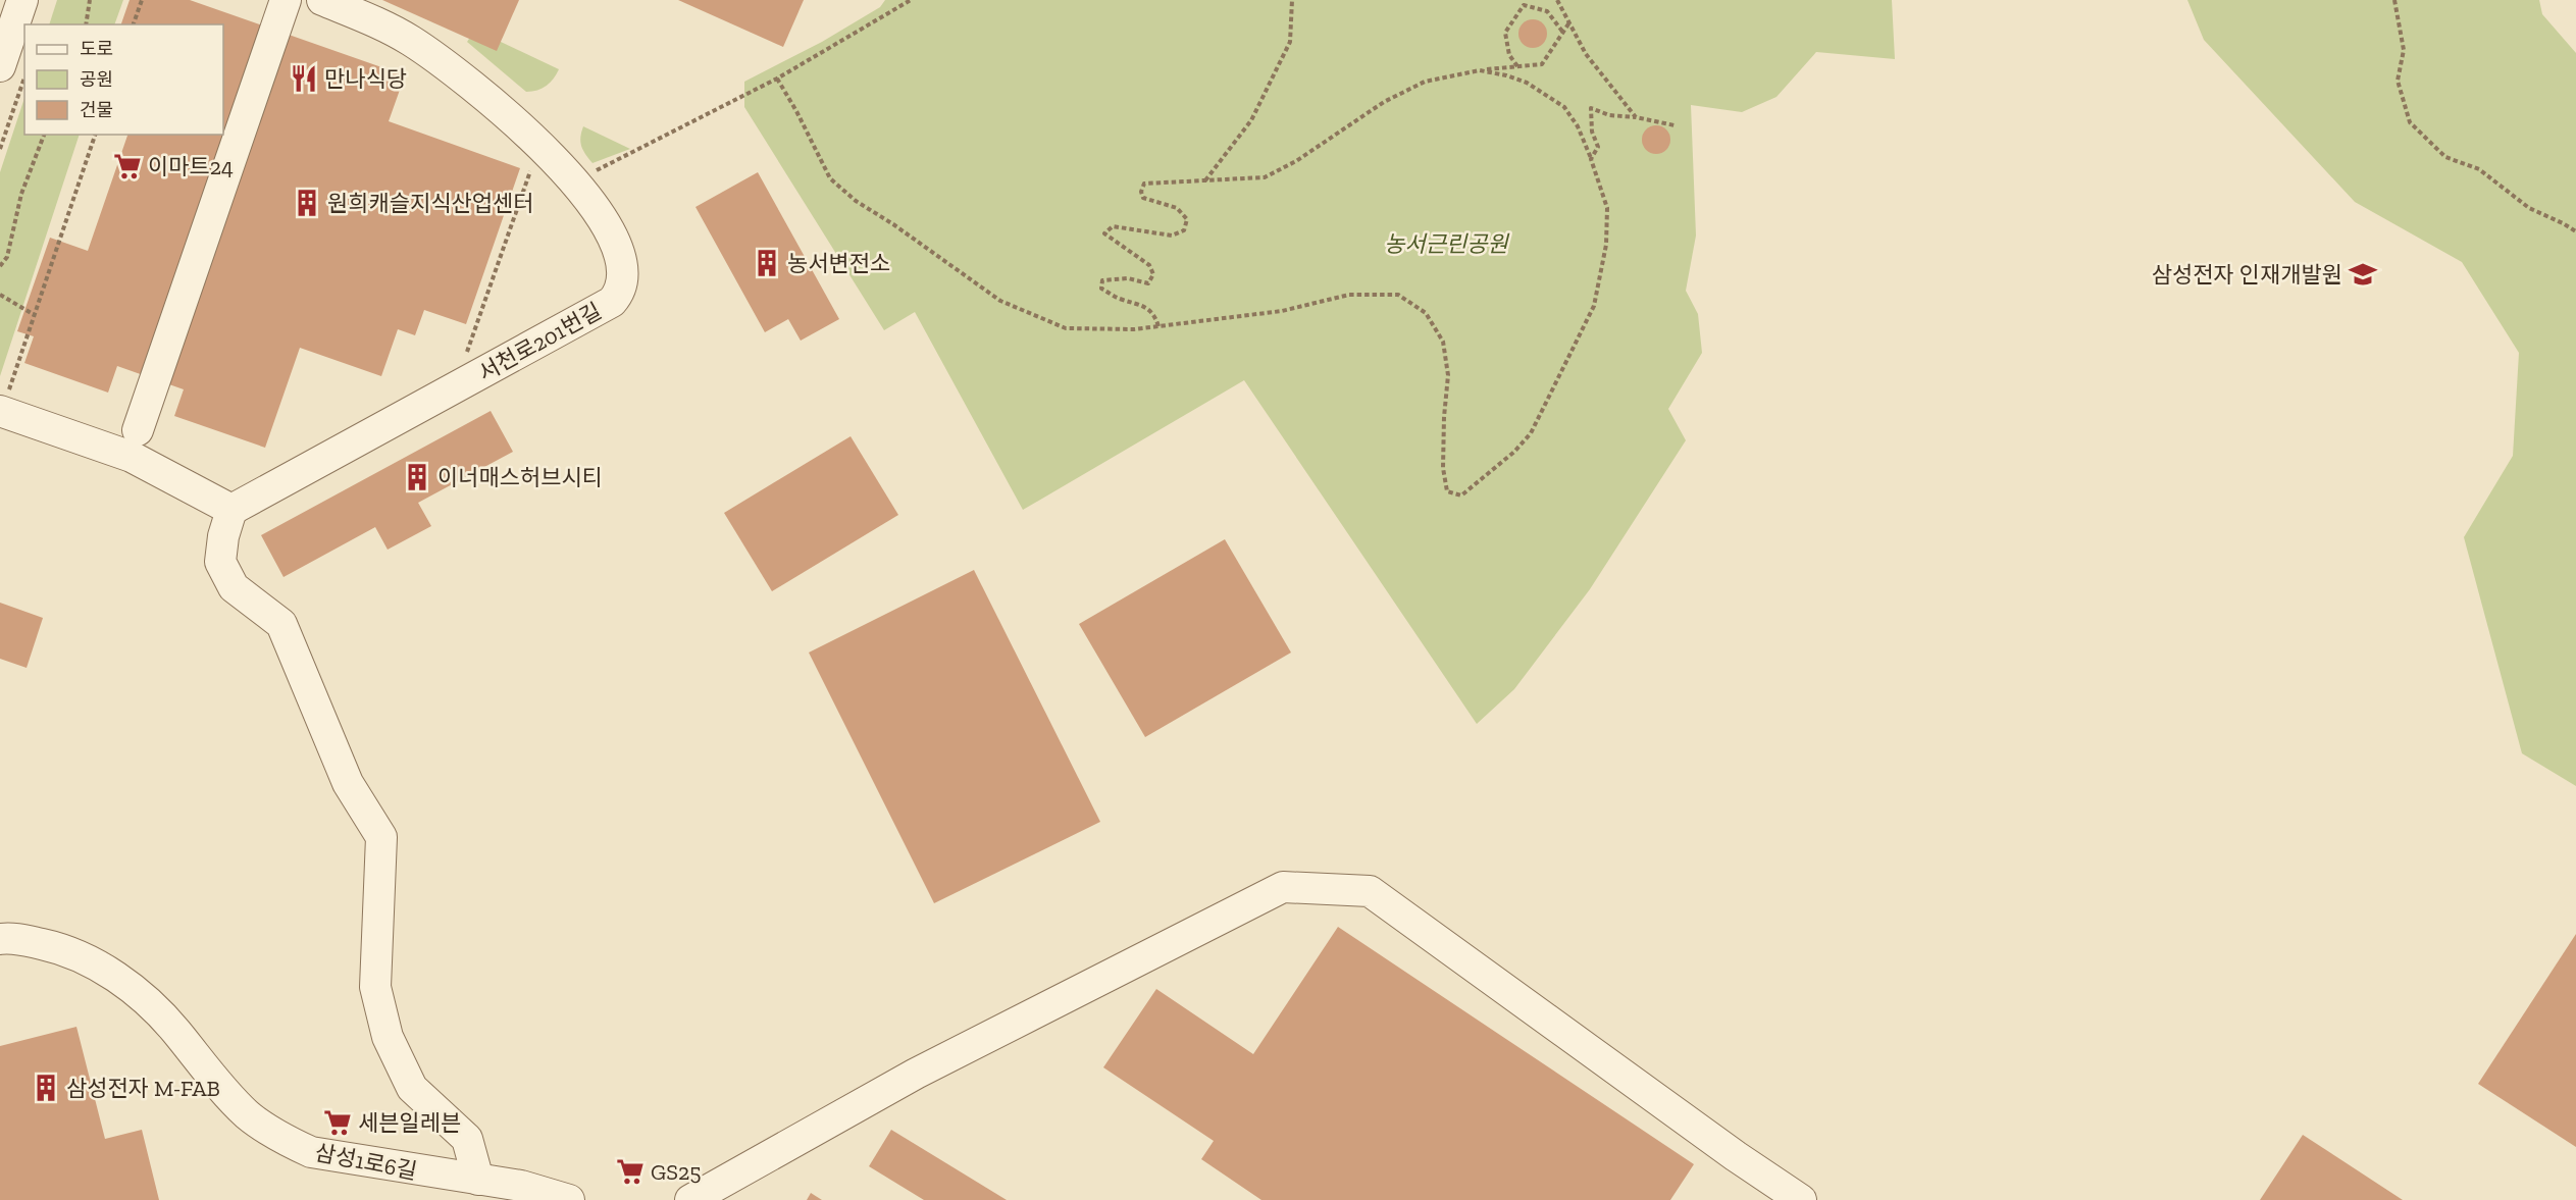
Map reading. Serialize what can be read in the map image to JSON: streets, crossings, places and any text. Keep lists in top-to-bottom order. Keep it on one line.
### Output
{"streets":{"street":["서천로201번길","삼성1로6길"]},"parks":["농서근린공원"],"places":{"restaurant":["만나식당"],"supermarket":["이마트24","세븐일레븐","GS25"],"building":["원희캐슬지식산업센터","농서변전소","이너매스허브시티","삼성전자 M-FAB"],"school or university":["삼성전자 인재개발원"]},"legend":["도로","공원","건물"]}
